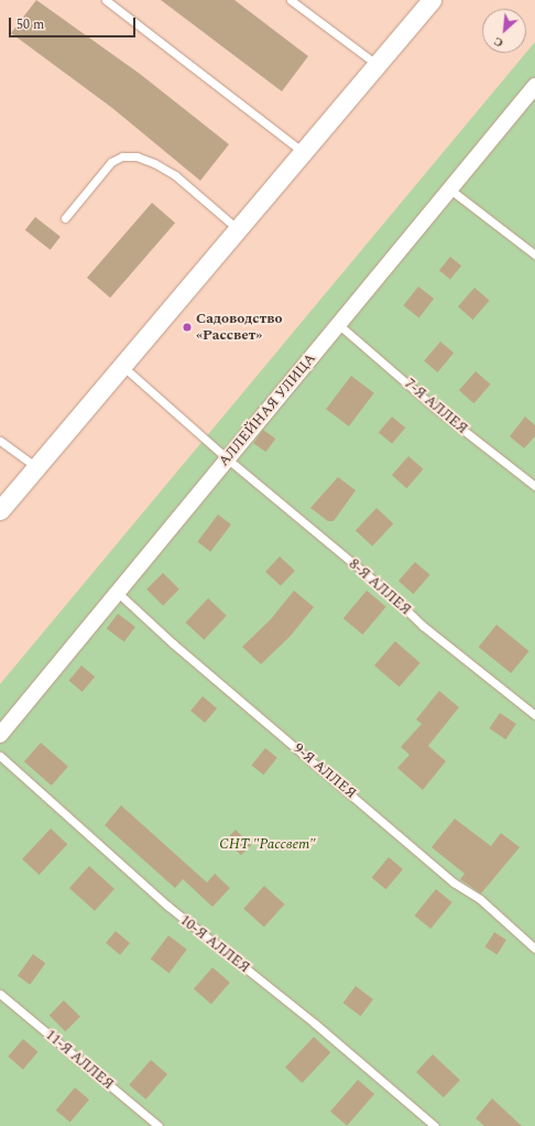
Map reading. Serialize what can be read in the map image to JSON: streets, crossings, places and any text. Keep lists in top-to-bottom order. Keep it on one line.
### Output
{"streets":{"street":["АЛЛЕЙНАЯ УЛИЦА"],"lane":["7-Я АЛЛЕЯ","8-Я АЛЛЕЯ","9-Я АЛЛЕЯ","10-Я АЛЛЕЯ","11-Я АЛЛЕЯ"]},"crossings":[["7-Я АЛЛЕЯ","АЛЛЕЙНАЯ УЛИЦА"],["АЛЛЕЙНАЯ УЛИЦА","8-Я АЛЛЕЯ"],["АЛЛЕЙНАЯ УЛИЦА","9-Я АЛЛЕЯ"]],"parks":["СНТ \"Рассвет\""],"places":["Садоводство «Рассвет»"],"scale_bar":"50 m","north":"bottom left"}
